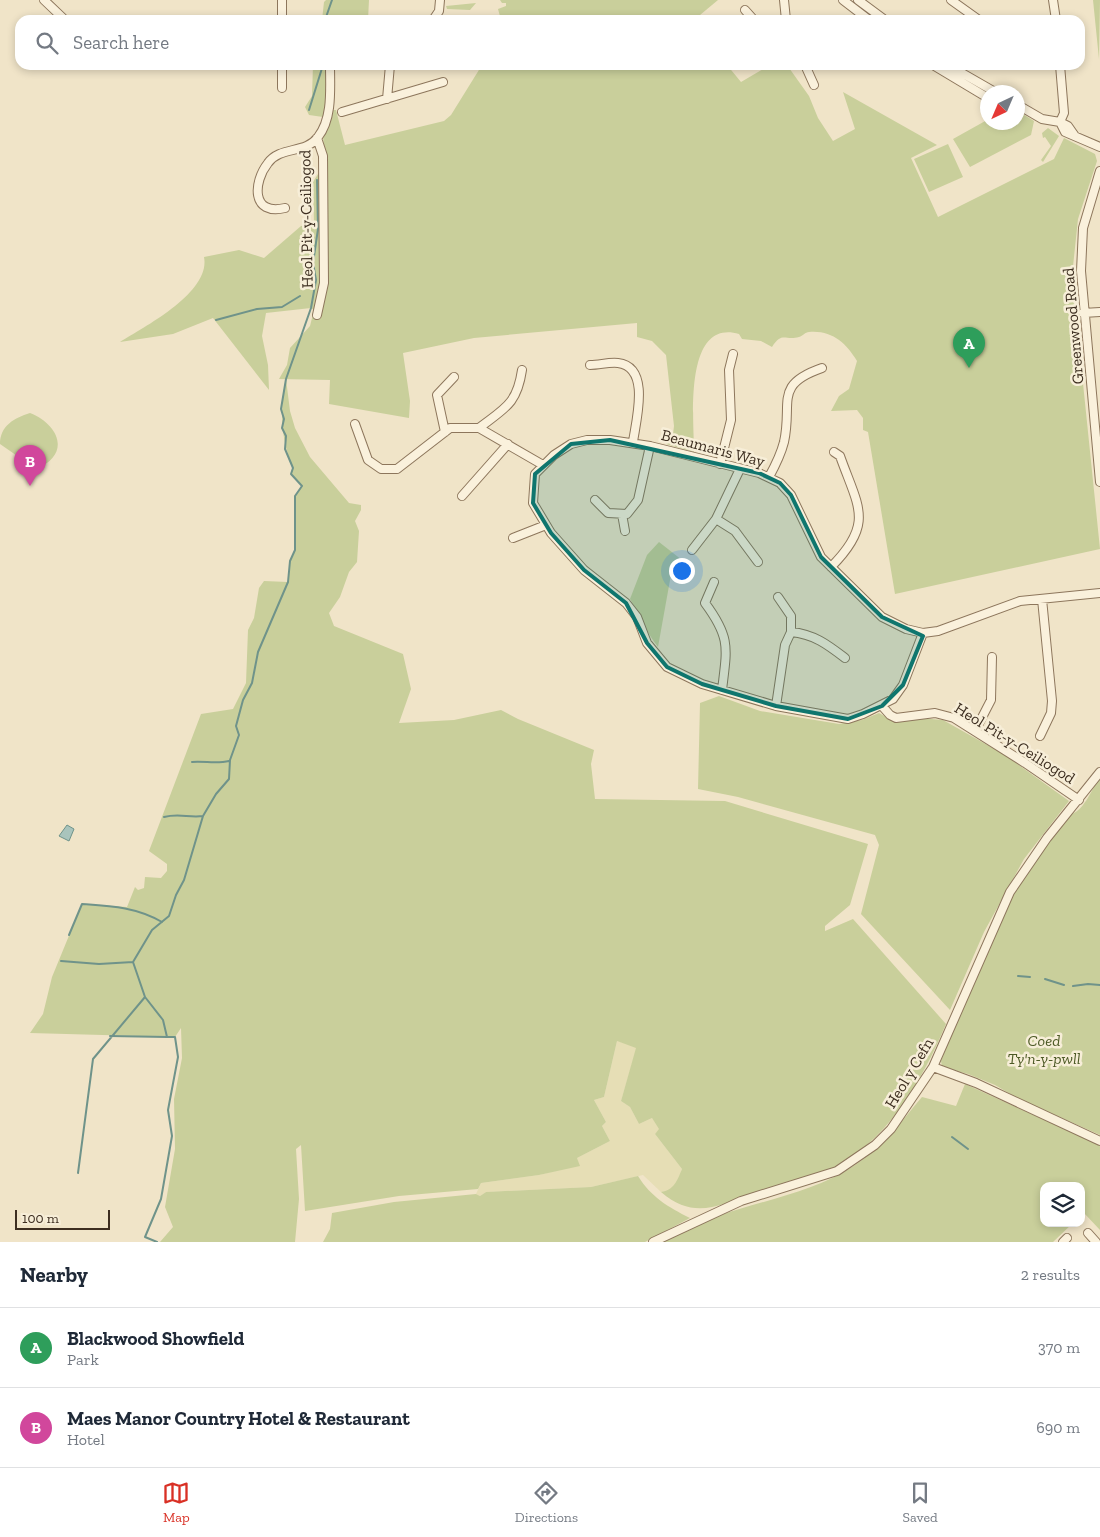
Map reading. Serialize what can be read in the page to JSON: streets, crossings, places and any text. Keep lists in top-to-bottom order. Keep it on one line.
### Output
{"streets":{"street":["Heol Pit-y-Ceiliogod","Greenwood Road","Beaumaris Way","Heol y Cefn"]},"crossings":[["Heol Pit-y-Ceiliogod","Heol y Cefn"]],"parks":["Coed Ty'n-y-pwll"],"scale_bar":"100 m","north":"bottom left","page":{"search":"Search here","pins":["A","B"],"scale":"100 m","heading":["Nearby","2 results"],"list":[{"mark":"A","name":"Blackwood Showfield","note":"Park","value":"370 m"},{"mark":"B","name":"Maes Manor Country Hotel & Restaurant","note":"Hotel","value":"690 m"}],"nav":["Map","Directions","Saved"]}}
